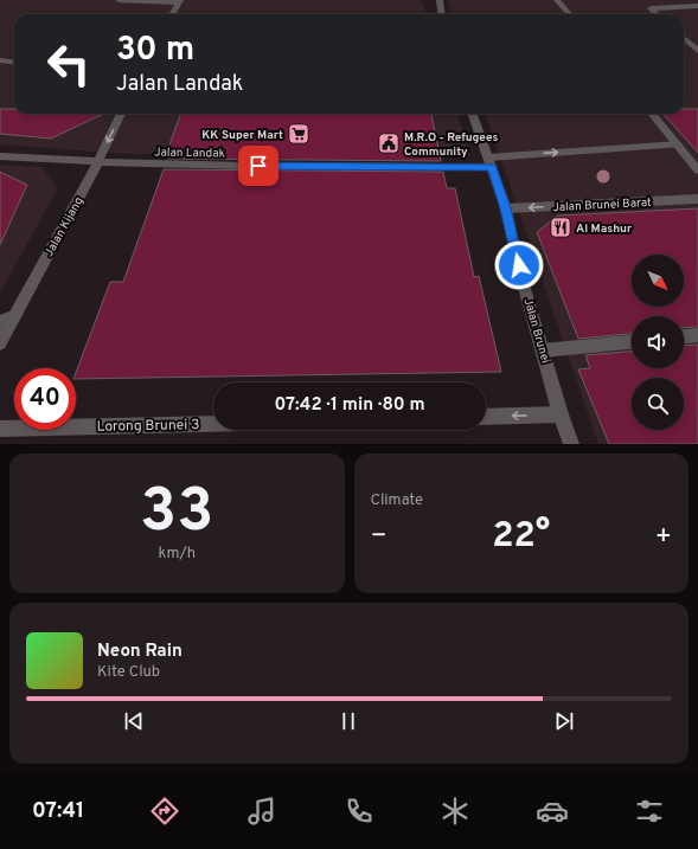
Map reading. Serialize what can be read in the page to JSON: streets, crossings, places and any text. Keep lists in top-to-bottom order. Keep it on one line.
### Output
{"streets":{"street":["Jalan Landak","Jalan Brunei Barat","Jalan Kijang","Jalan Brunei","Lorong Brunei 3"]},"crossings":[["Jalan Landak","Jalan Kijang"],["Jalan Landak","Jalan Brunei"],["Jalan Brunei Barat","Jalan Brunei"]],"one_way":["Jalan Brunei Barat"],"places":{"supermarket":["KK Super Mart"],"public building":["M.R.O - Refugees Community"],"restaurant":["Al Mashur"]},"north":"bottom right","page":{"turn":["30 m","Jalan Landak"],"limit":"40","trip":"07:42 · 1 min · 80 m","tile":[["33","km/h"],"Climate"],"heat":["−","22°","+"],"song":["Neon Rain","Kite Club"],"tabs":"07:41"}}
